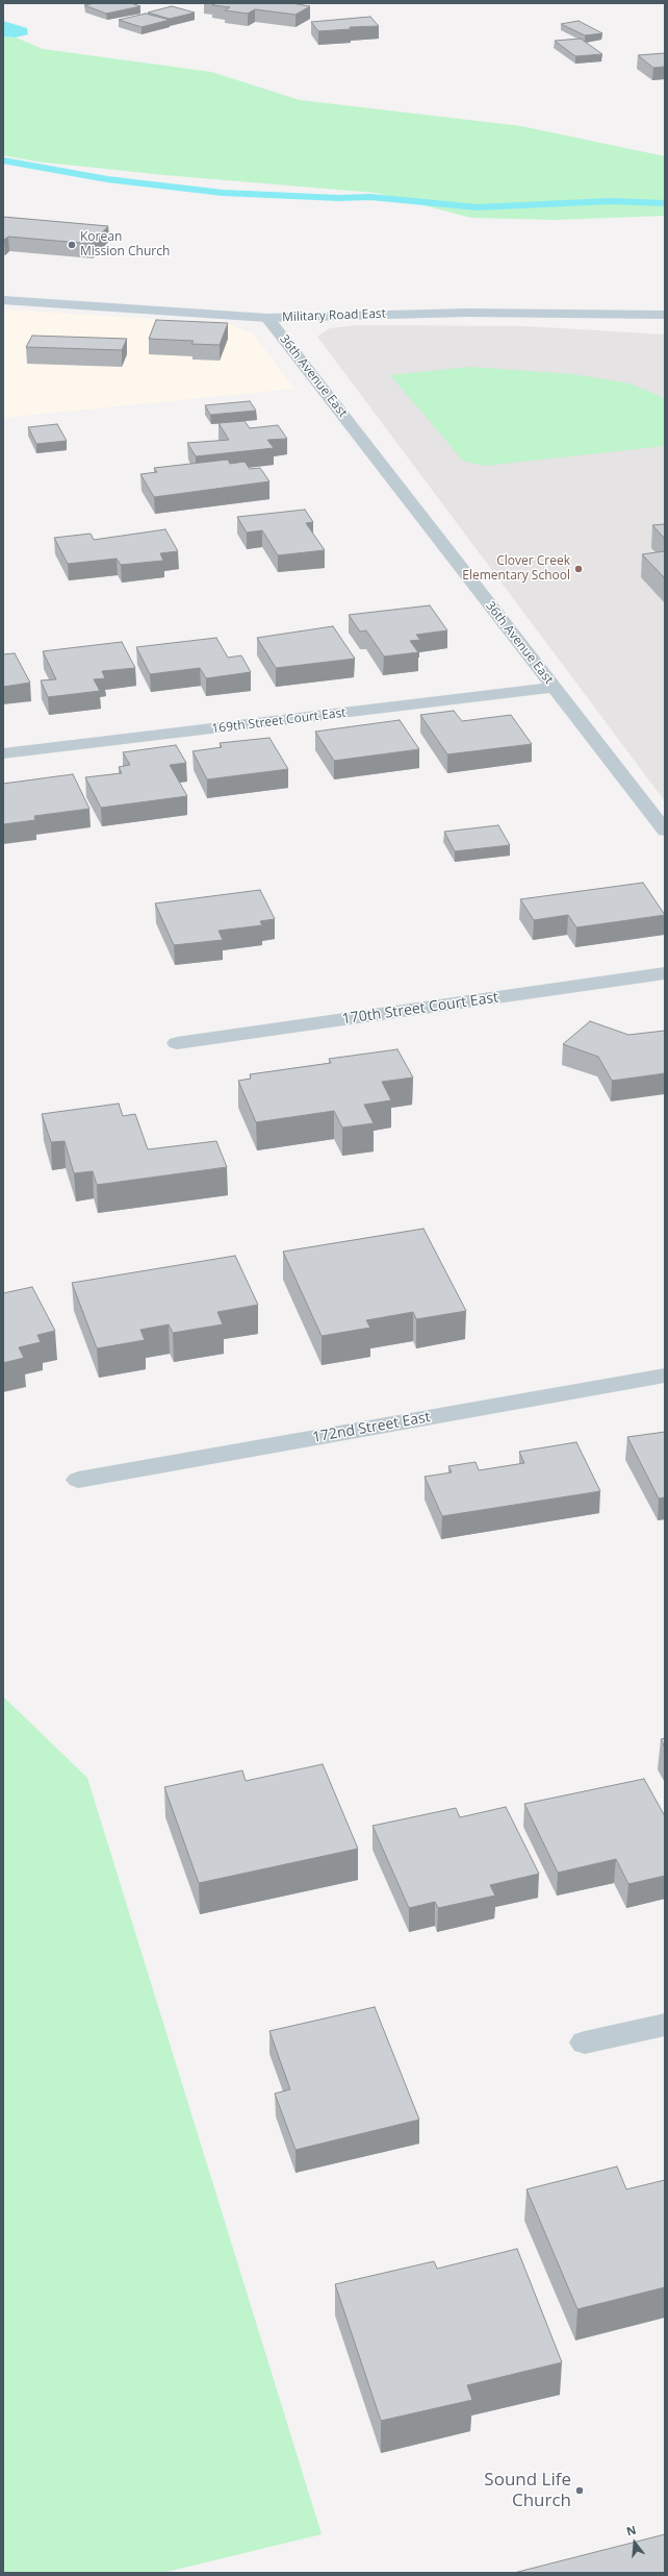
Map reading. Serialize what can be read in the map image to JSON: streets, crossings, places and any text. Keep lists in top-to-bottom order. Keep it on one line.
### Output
{"streets":{"street":["Military Road East","36th Avenue East","169th Street Court East","170th Street Court East","172nd Street East"]},"crossings":[["Military Road East","36th Avenue East"],["36th Avenue East","169th Street Court East"]],"places":["Korean Mission Church","Clover Creek Elementary School","Sound Life Church"],"north":"top"}
